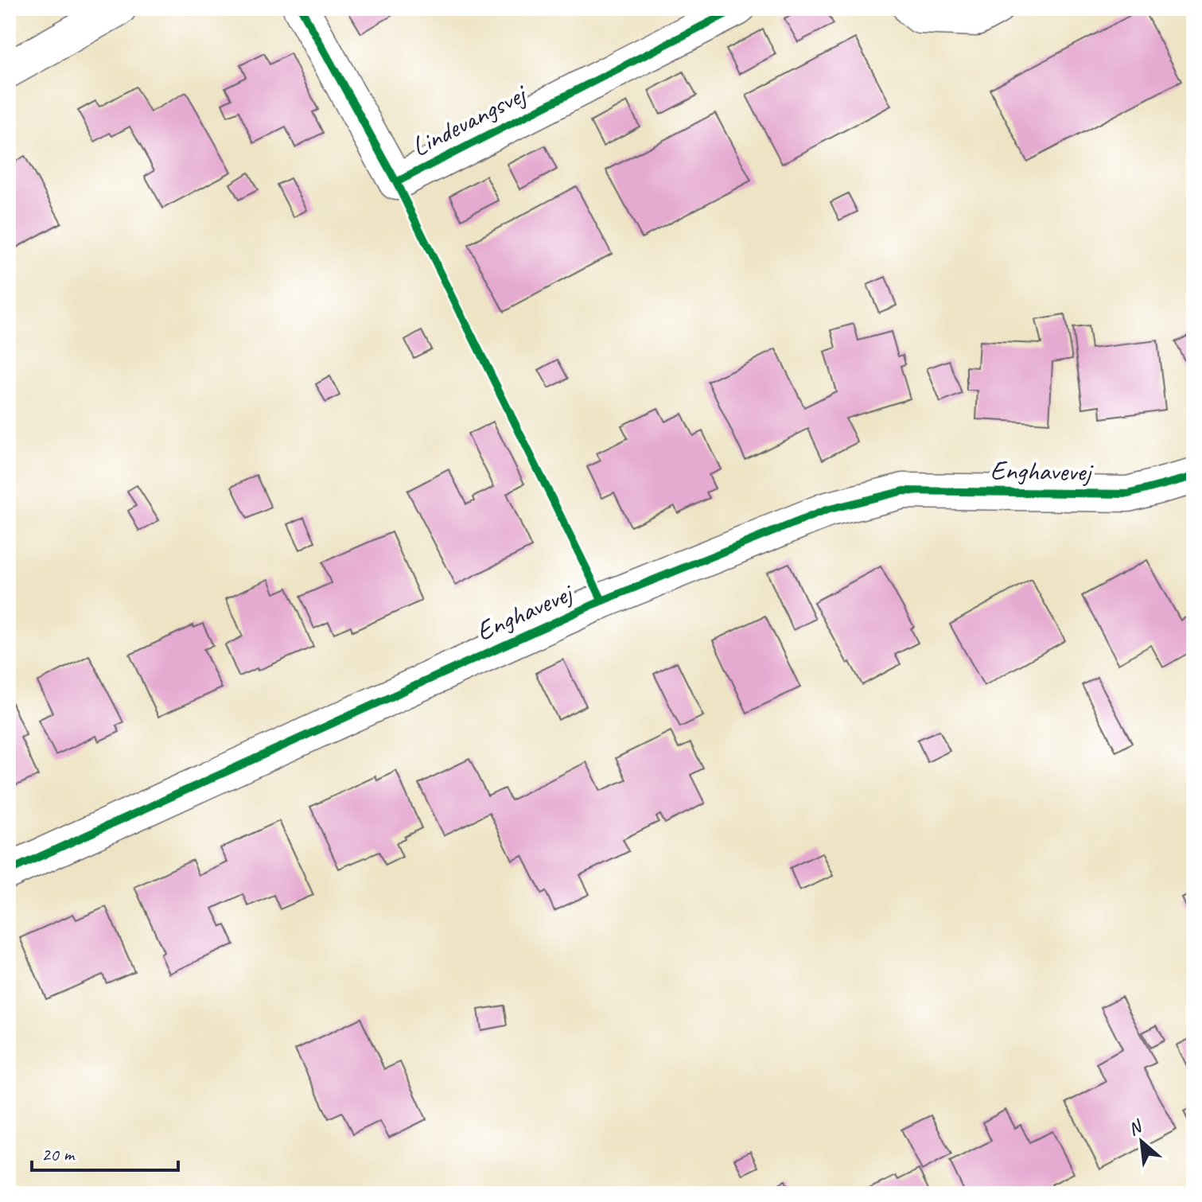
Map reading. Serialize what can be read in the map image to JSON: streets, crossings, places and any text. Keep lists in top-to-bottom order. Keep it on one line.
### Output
{"streets":{"street":["Lindevangsvej","Enghavevej"]},"scale_bar":"20 m","north":"top left"}
